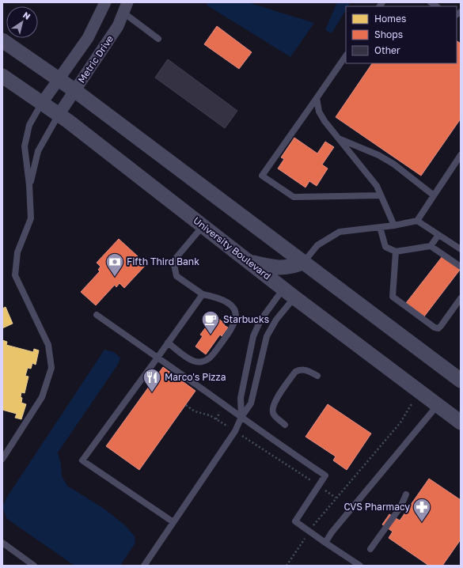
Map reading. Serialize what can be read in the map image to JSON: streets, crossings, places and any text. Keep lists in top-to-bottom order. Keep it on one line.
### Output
{"streets":{"street":["Metric Drive","University Boulevard"]},"crossings":[["Metric Drive","University Boulevard"]],"places":{"bank":["Fifth Third Bank"],"cafe":["Starbucks"],"restaurant":["Marco's Pizza"],"pharmacy":["CVS Pharmacy"]},"legend":["Homes","Shops","Other"],"north":"top right"}
